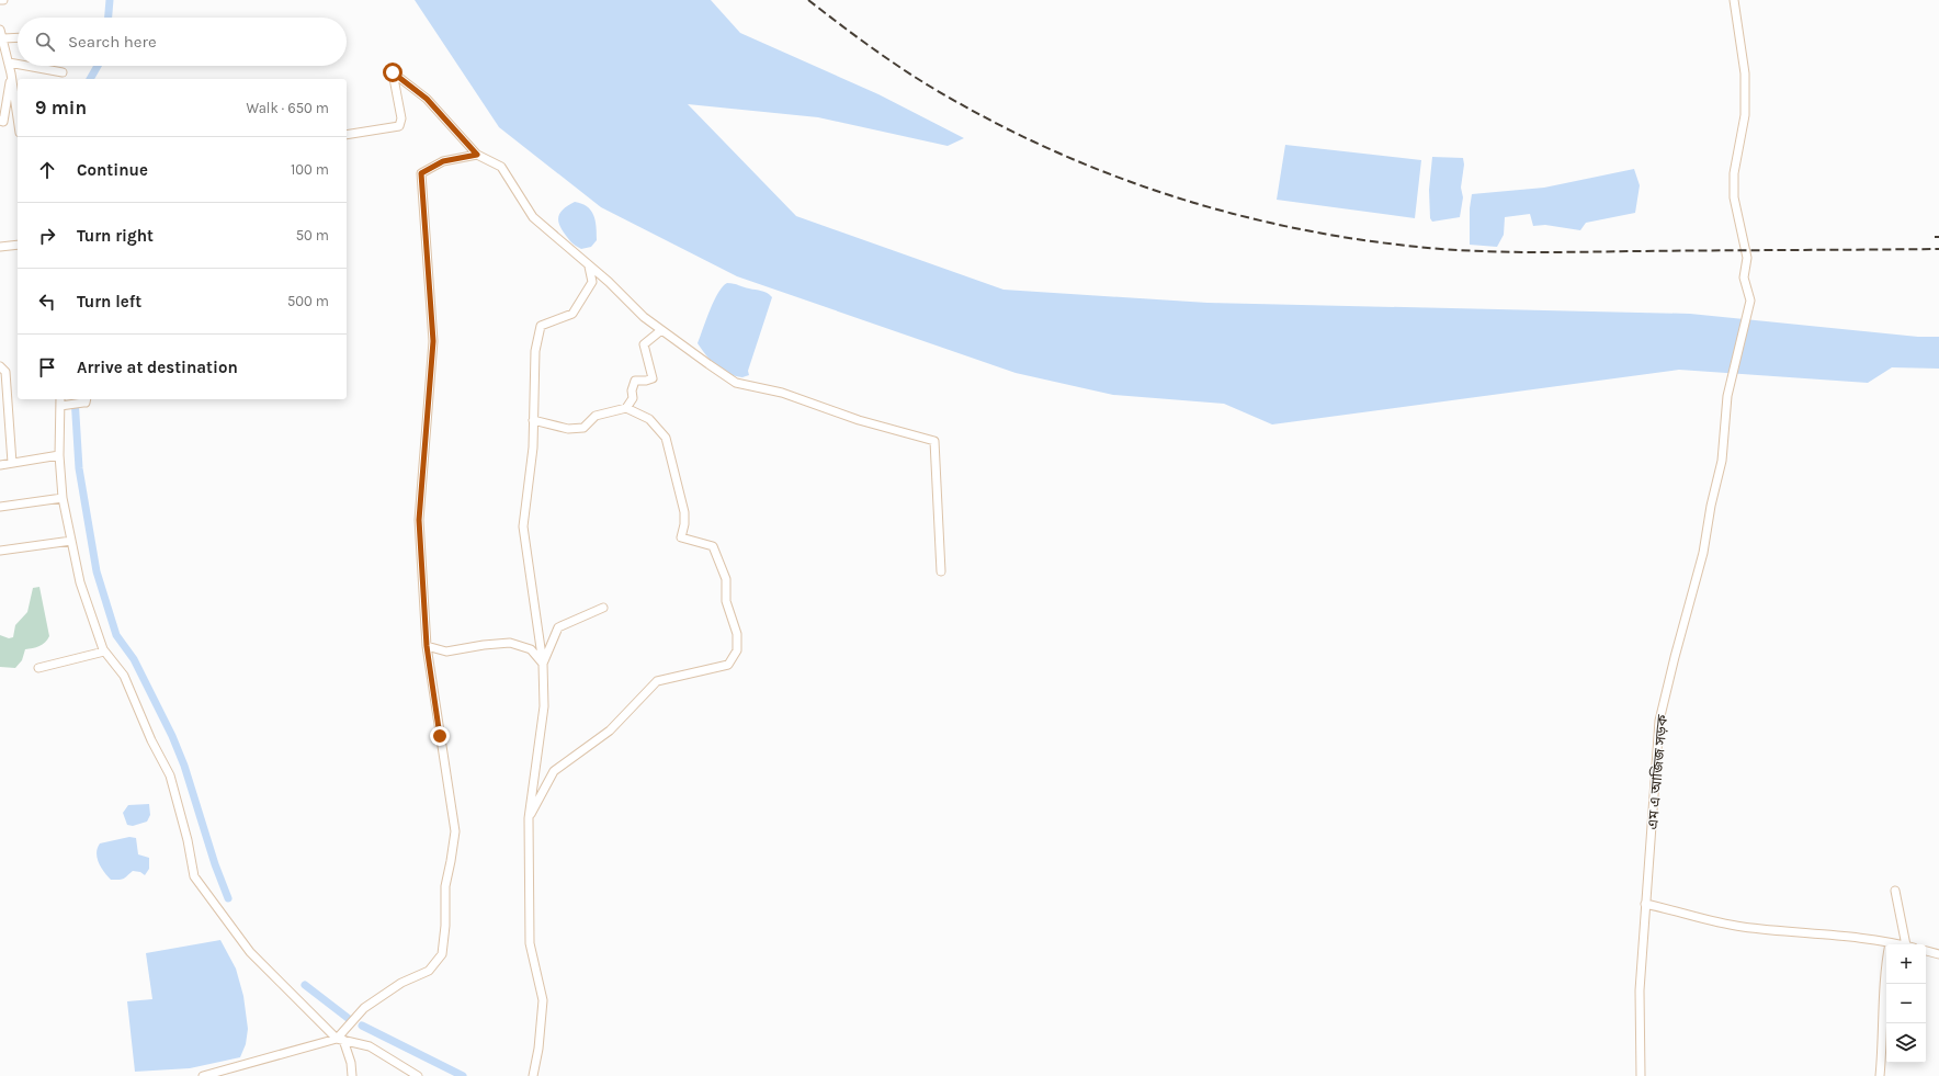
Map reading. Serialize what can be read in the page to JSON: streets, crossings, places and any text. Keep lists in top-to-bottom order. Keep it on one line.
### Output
{"streets":{"street":["এম এ আজিজ সড়ক"]},"page":{"search":"Search here","heading":["9 min","Walk · 650 m"],"list":[["Continue","100 m"],["Turn right","50 m"],["Turn left","500 m"],"Arrive at destination"],"map_buttons":["+","−"]}}
